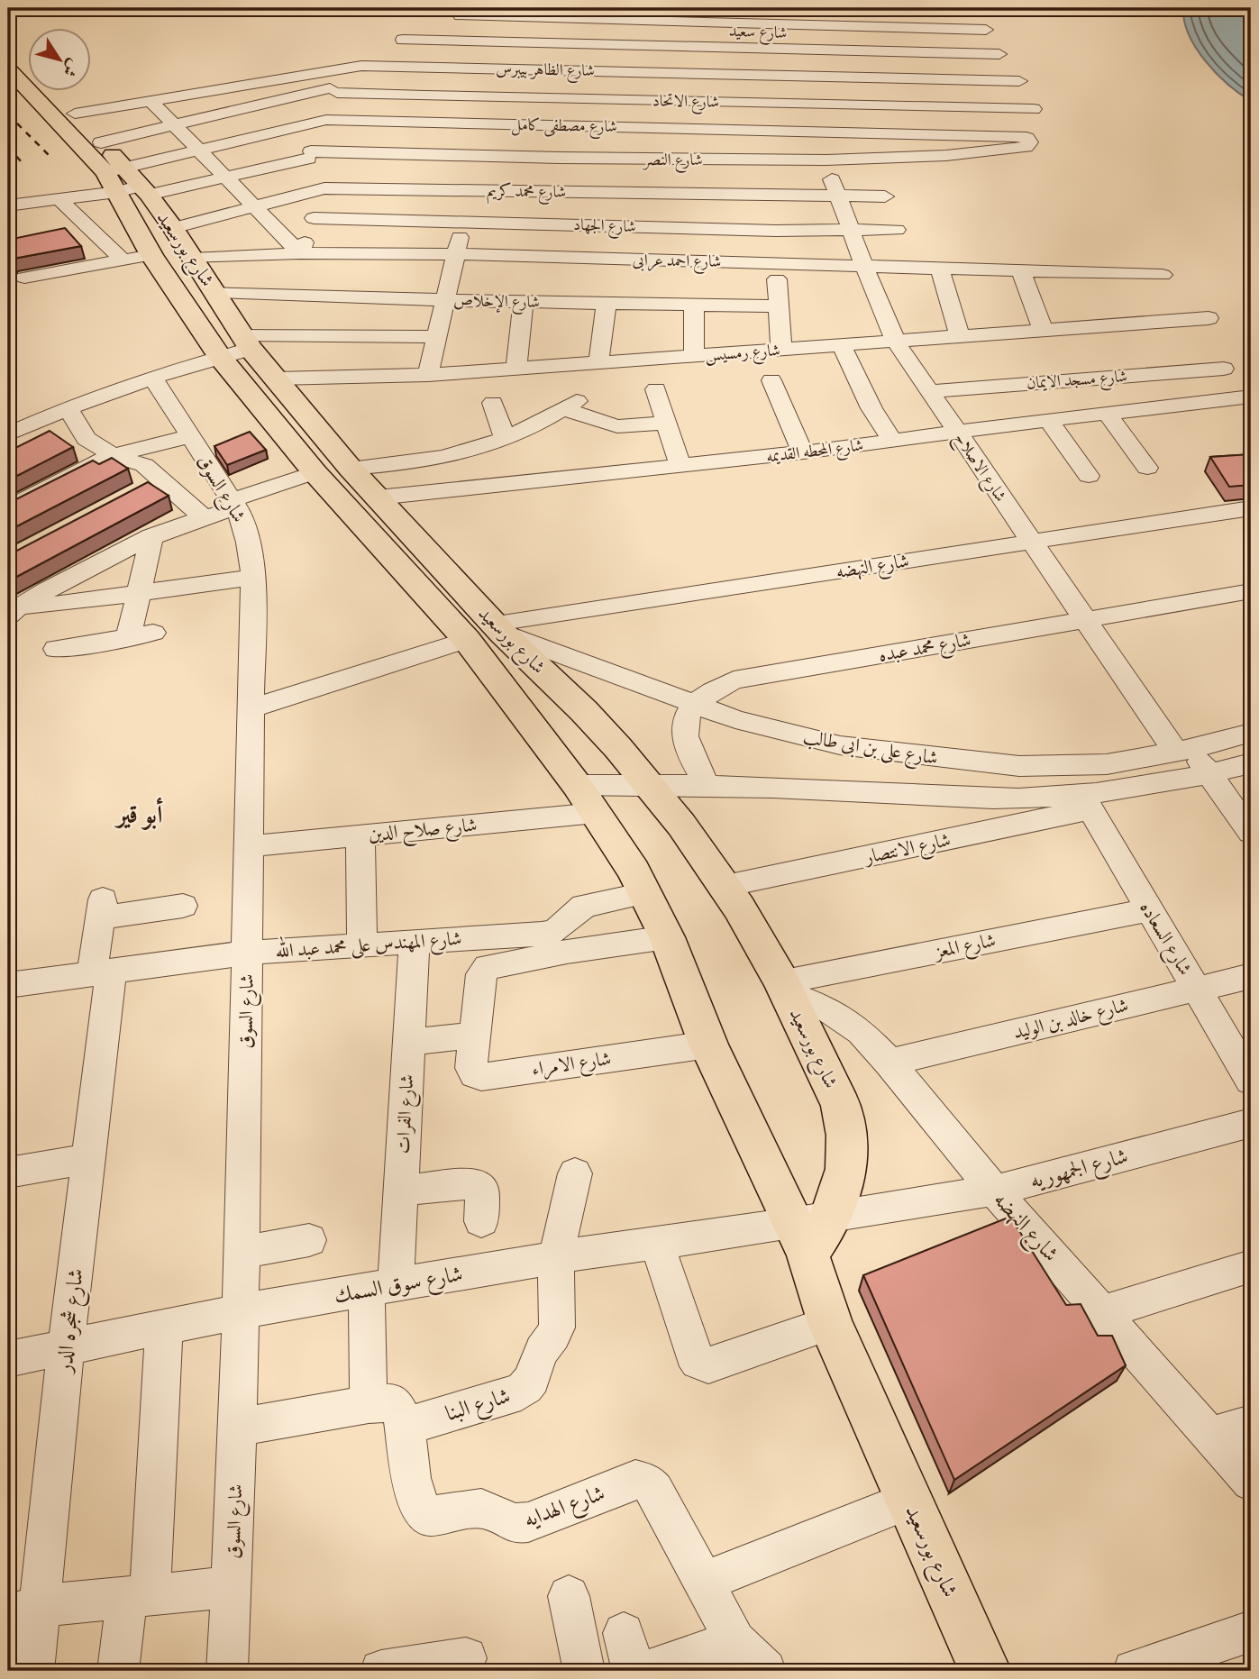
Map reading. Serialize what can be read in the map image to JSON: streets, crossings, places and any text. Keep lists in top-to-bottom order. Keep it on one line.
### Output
{"streets":{"main road":["شارع بورسعيد"],"street":["شارع سعيد","شارع الظاهر بيبرس","شارع الاتحاد","شارع مصطفى كامل","شارع النصر","شارع محمد كريم","شارع الجهاد","شارع احمد عرابى","شارع الإخلاص","شارع رمسيس","شارع مسجد الايمان","شارع المحطه القديمه","شارع الاصلاح","شارع السوق","شارع النهضه","شارع محمد عبده","شارع على بن ابى طالب","شارع صلاح الدين","شارع الانتصار","شارع السعاده","شارع المهندس على محمد عبد الله","شارع المعز","شارع خالد بن الوليد","شارع الامراء","شارع الفرات","شارع الجمهوريه","شارع سوق السمك","شارع شجره الدر","شارع البنا","شارع الهدايه"]},"crossings":[["شارع الظاهر بيبرس","شارع بورسعيد"],["شارع الاتحاد","شارع بورسعيد"],["شارع مصطفى كامل","شارع النصر"],["شارع مصطفى كامل","شارع بورسعيد"],["شارع النصر","شارع محمد كريم"],["شارع النصر","شارع الجهاد"],["شارع النصر","شارع بورسعيد"],["شارع النصر","شارع الاصلاح"],["شارع محمد كريم","شارع الجهاد"],["شارع محمد كريم","شارع بورسعيد"],["شارع محمد كريم","شارع الاصلاح"],["شارع الجهاد","شارع الاصلاح"],["شارع بورسعيد","شارع احمد عرابى"],["شارع بورسعيد","شارع الإخلاص"],["شارع بورسعيد","شارع رمسيس"],["شارع بورسعيد","شارع المحطه القديمه"],["شارع بورسعيد","شارع النهضه"],["شارع بورسعيد","شارع على بن ابى طالب"],["شارع بورسعيد","شارع صلاح الدين"],["شارع بورسعيد","شارع الانتصار"],["شارع بورسعيد","شارع المهندس على محمد عبد الله"],["شارع بورسعيد","شارع المعز"],["شارع بورسعيد","شارع الامراء"],["شارع بورسعيد","شارع الجمهوريه"],["شارع بورسعيد","شارع سوق السمك"],["شارع احمد عرابى","شارع الاصلاح"],["شارع رمسيس","شارع الاصلاح"],["شارع مسجد الايمان","شارع الاصلاح"],["شارع المحطه القديمه","شارع الاصلاح"],["شارع الاصلاح","شارع النهضه"],["شارع الاصلاح","شارع محمد عبده"],["شارع الاصلاح","شارع على بن ابى طالب"],["شارع السوق","شارع صلاح الدين"],["شارع السوق","شارع المهندس على محمد عبد الله"],["شارع السوق","شارع سوق السمك"],["شارع السوق","شارع الهدايه"],["شارع النهضه","شارع على بن ابى طالب"],["شارع النهضه","شارع المعز"],["شارع النهضه","شارع خالد بن الوليد"],["شارع النهضه","شارع الجمهوريه"],["شارع محمد عبده","شارع على بن ابى طالب"],["شارع على بن ابى طالب","شارع الانتصار"],["شارع على بن ابى طالب","شارع السعاده"],["شارع الانتصار","شارع السعاده"],["شارع السعاده","شارع المعز"],["شارع السعاده","شارع خالد بن الوليد"],["شارع المهندس على محمد عبد الله","شارع الفرات"],["شارع المهندس على محمد عبد الله","شارع شجره الدر"],["شارع الفرات","شارع سوق السمك"],["شارع الفرات","شارع الهدايه"],["شارع الجمهوريه","شارع سوق السمك"],["شارع سوق السمك","شارع شجره الدر"],["شارع سوق السمك","شارع البنا"],["شارع البنا","شارع الهدايه"]],"districts":["أبو قير"],"north":"bottom right"}
